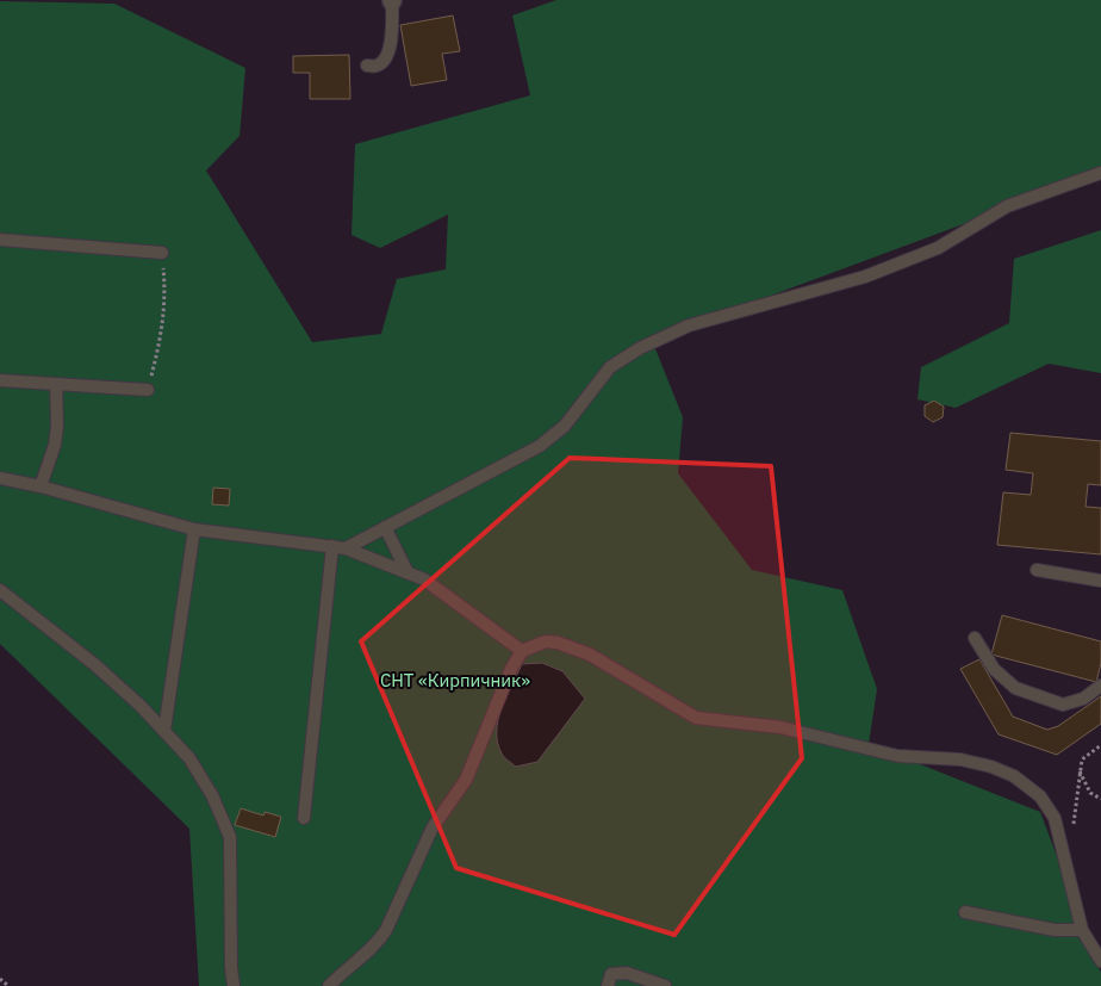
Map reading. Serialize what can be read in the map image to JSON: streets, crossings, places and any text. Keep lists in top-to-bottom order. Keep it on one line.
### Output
{"parks":["СНТ «Кирпичник»"]}
